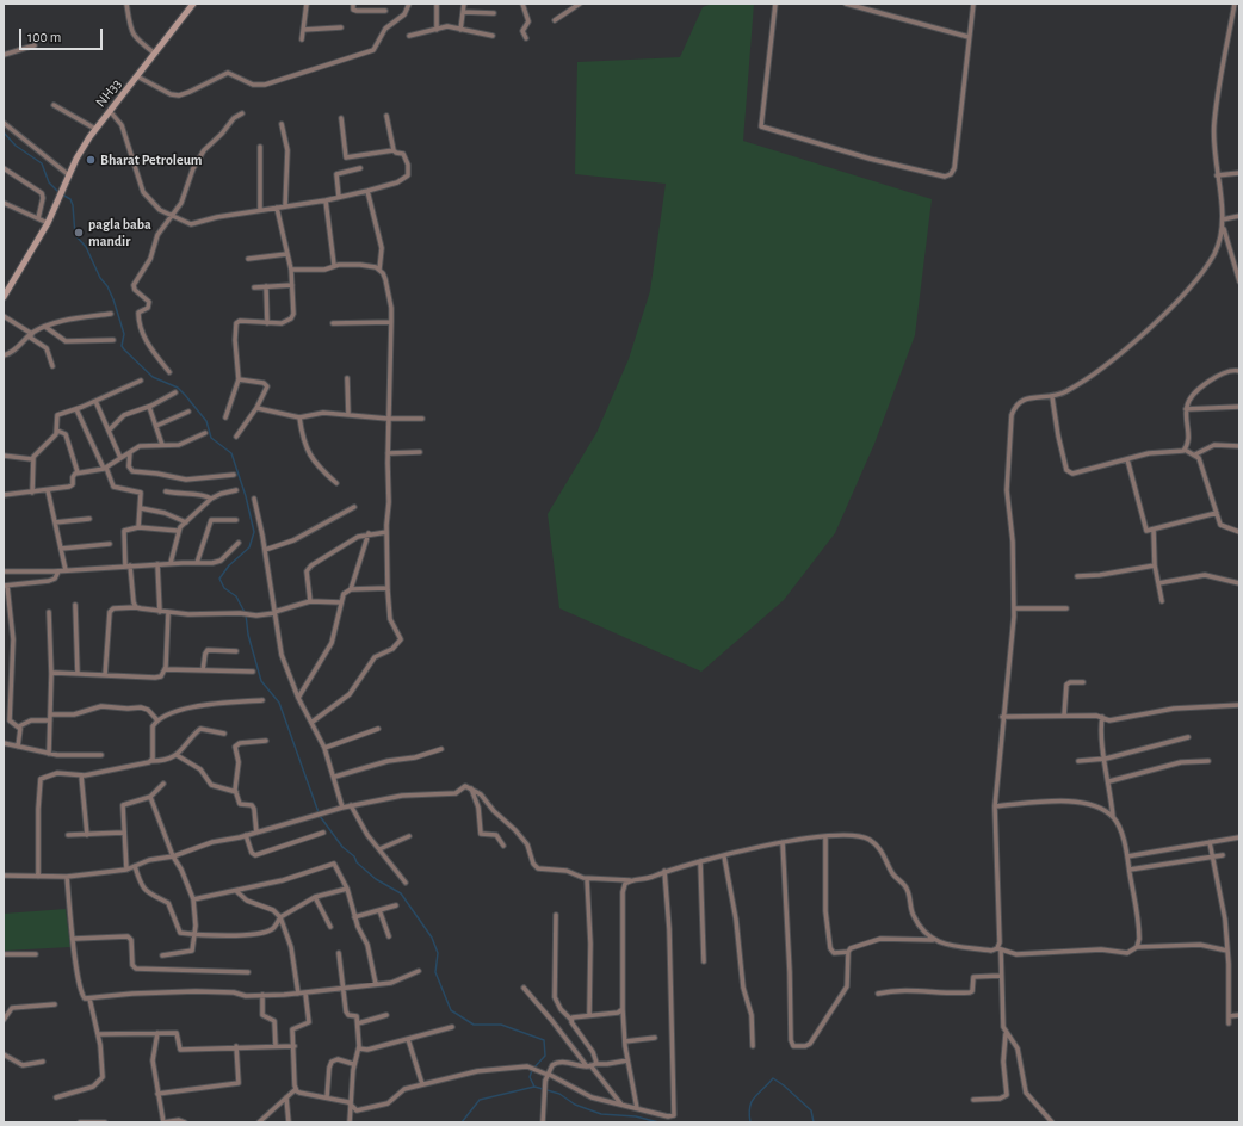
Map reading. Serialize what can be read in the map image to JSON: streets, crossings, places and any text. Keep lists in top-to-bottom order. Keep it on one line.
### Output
{"streets":{"main road":["NH33"]},"places":["Bharat Petroleum","pagla baba mandir"],"scale_bar":"100 m"}
